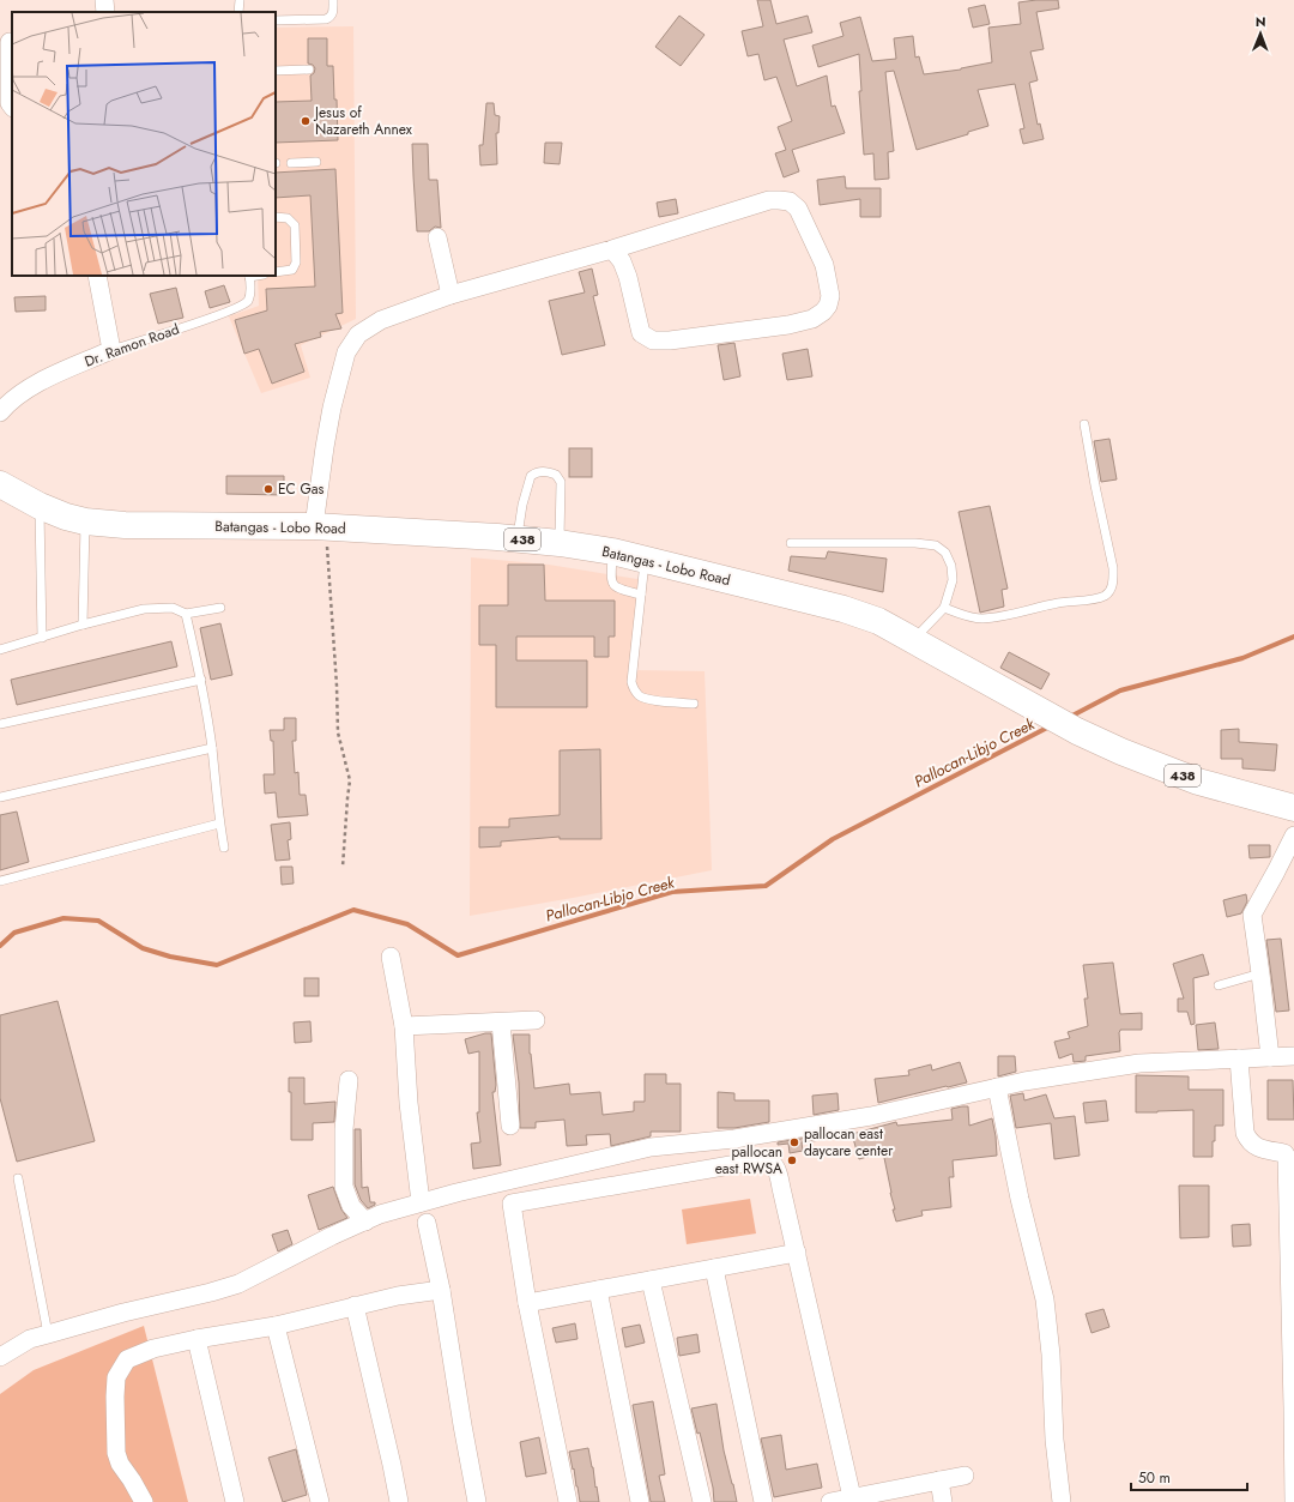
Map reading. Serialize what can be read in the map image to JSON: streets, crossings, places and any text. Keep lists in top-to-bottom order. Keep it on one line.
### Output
{"streets":{"main road":["Batangas - Lobo Road","438"],"street":["Dr. Ramon Road"]},"water":["Pallocan-Libjo Creek"],"places":["Jesus of Nazareth Annex","EC Gas","pallocan east daycare center","pallocan east RWSA"],"scale_bar":"50 m","north":"top"}
